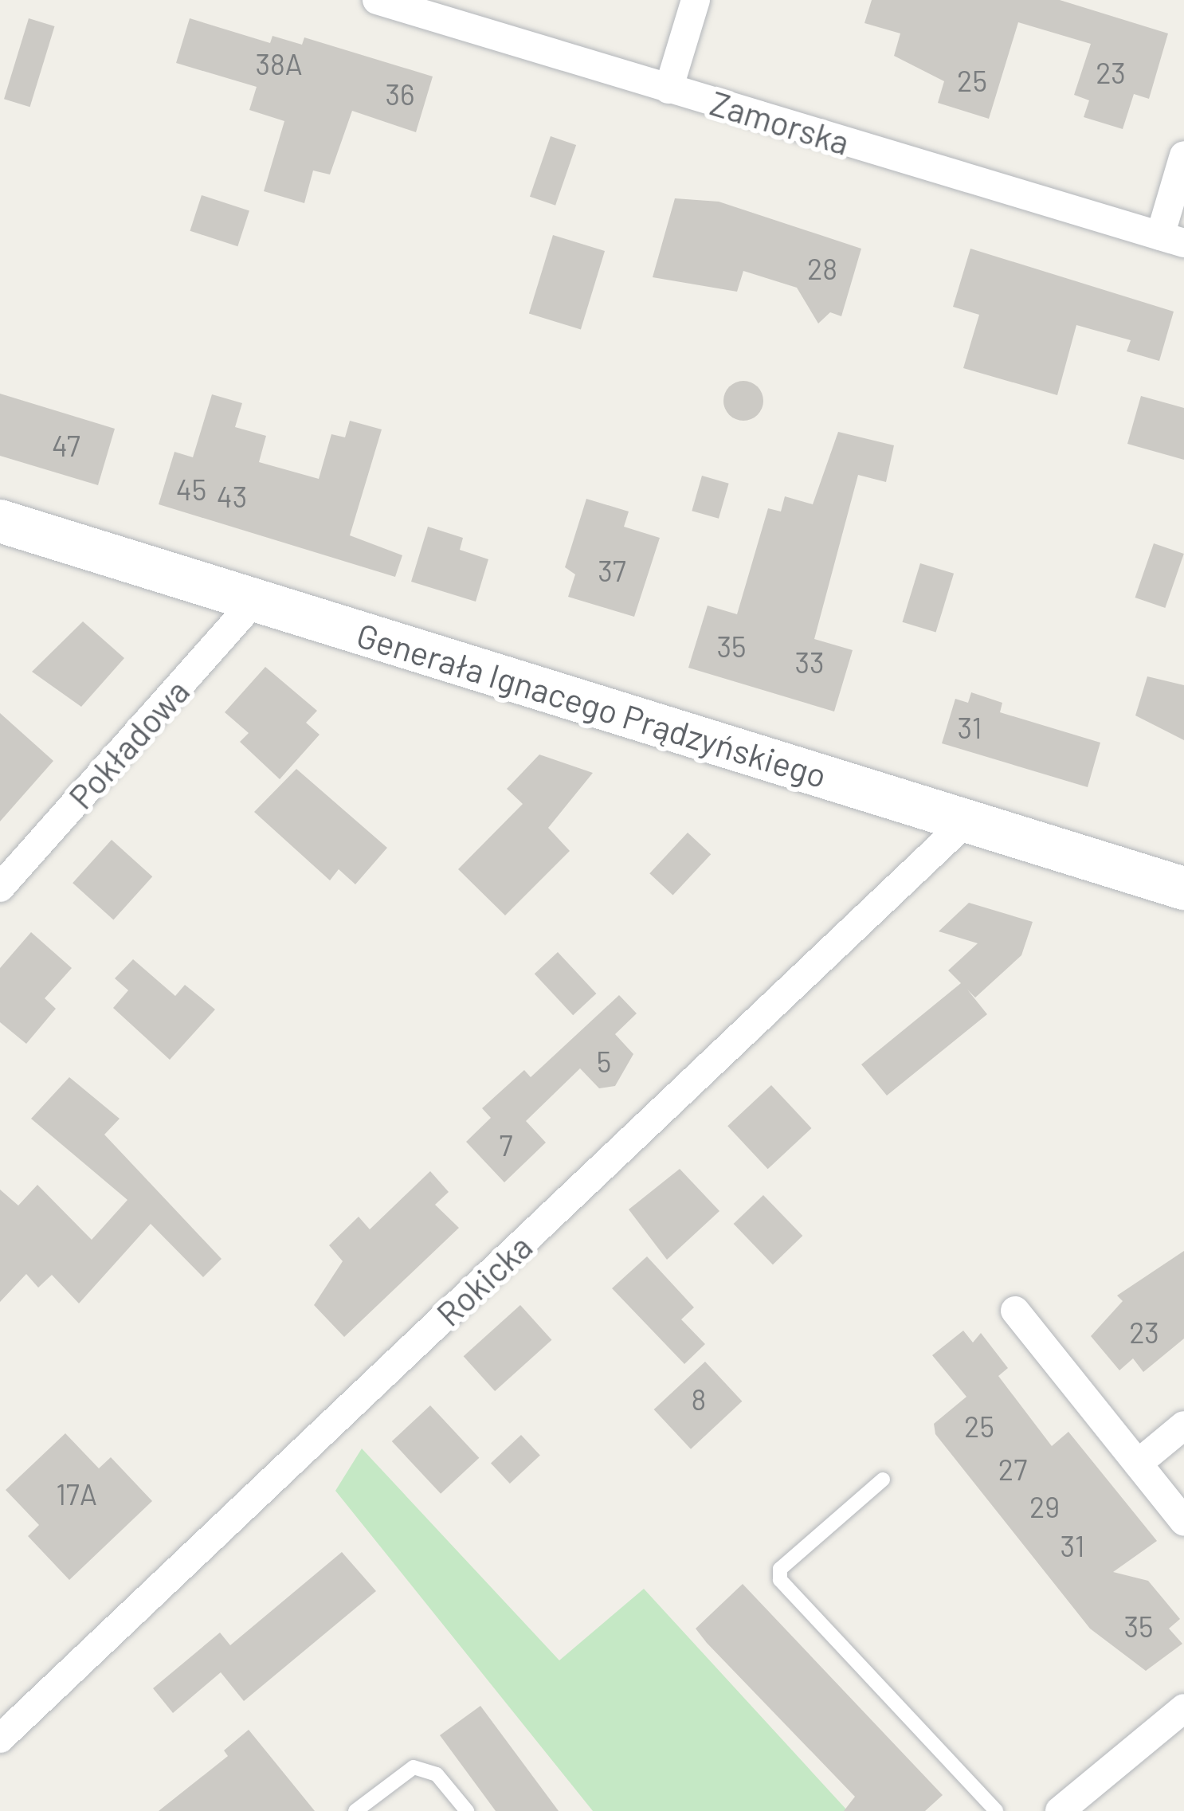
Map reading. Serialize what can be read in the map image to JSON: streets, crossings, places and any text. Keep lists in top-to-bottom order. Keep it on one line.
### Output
{"streets":{"street":["Zamorska","Generała Ignacego Prądzyńskiego","Pokładowa","Rokicka"]},"crossings":[["Generała Ignacego Prądzyńskiego","Pokładowa"],["Generała Ignacego Prądzyńskiego","Rokicka"]],"house_numbers":["38A","23","25","36","28","47","45","43","37","35","33","31","5","7","23","8","25","27","17A","29","31","35"]}
